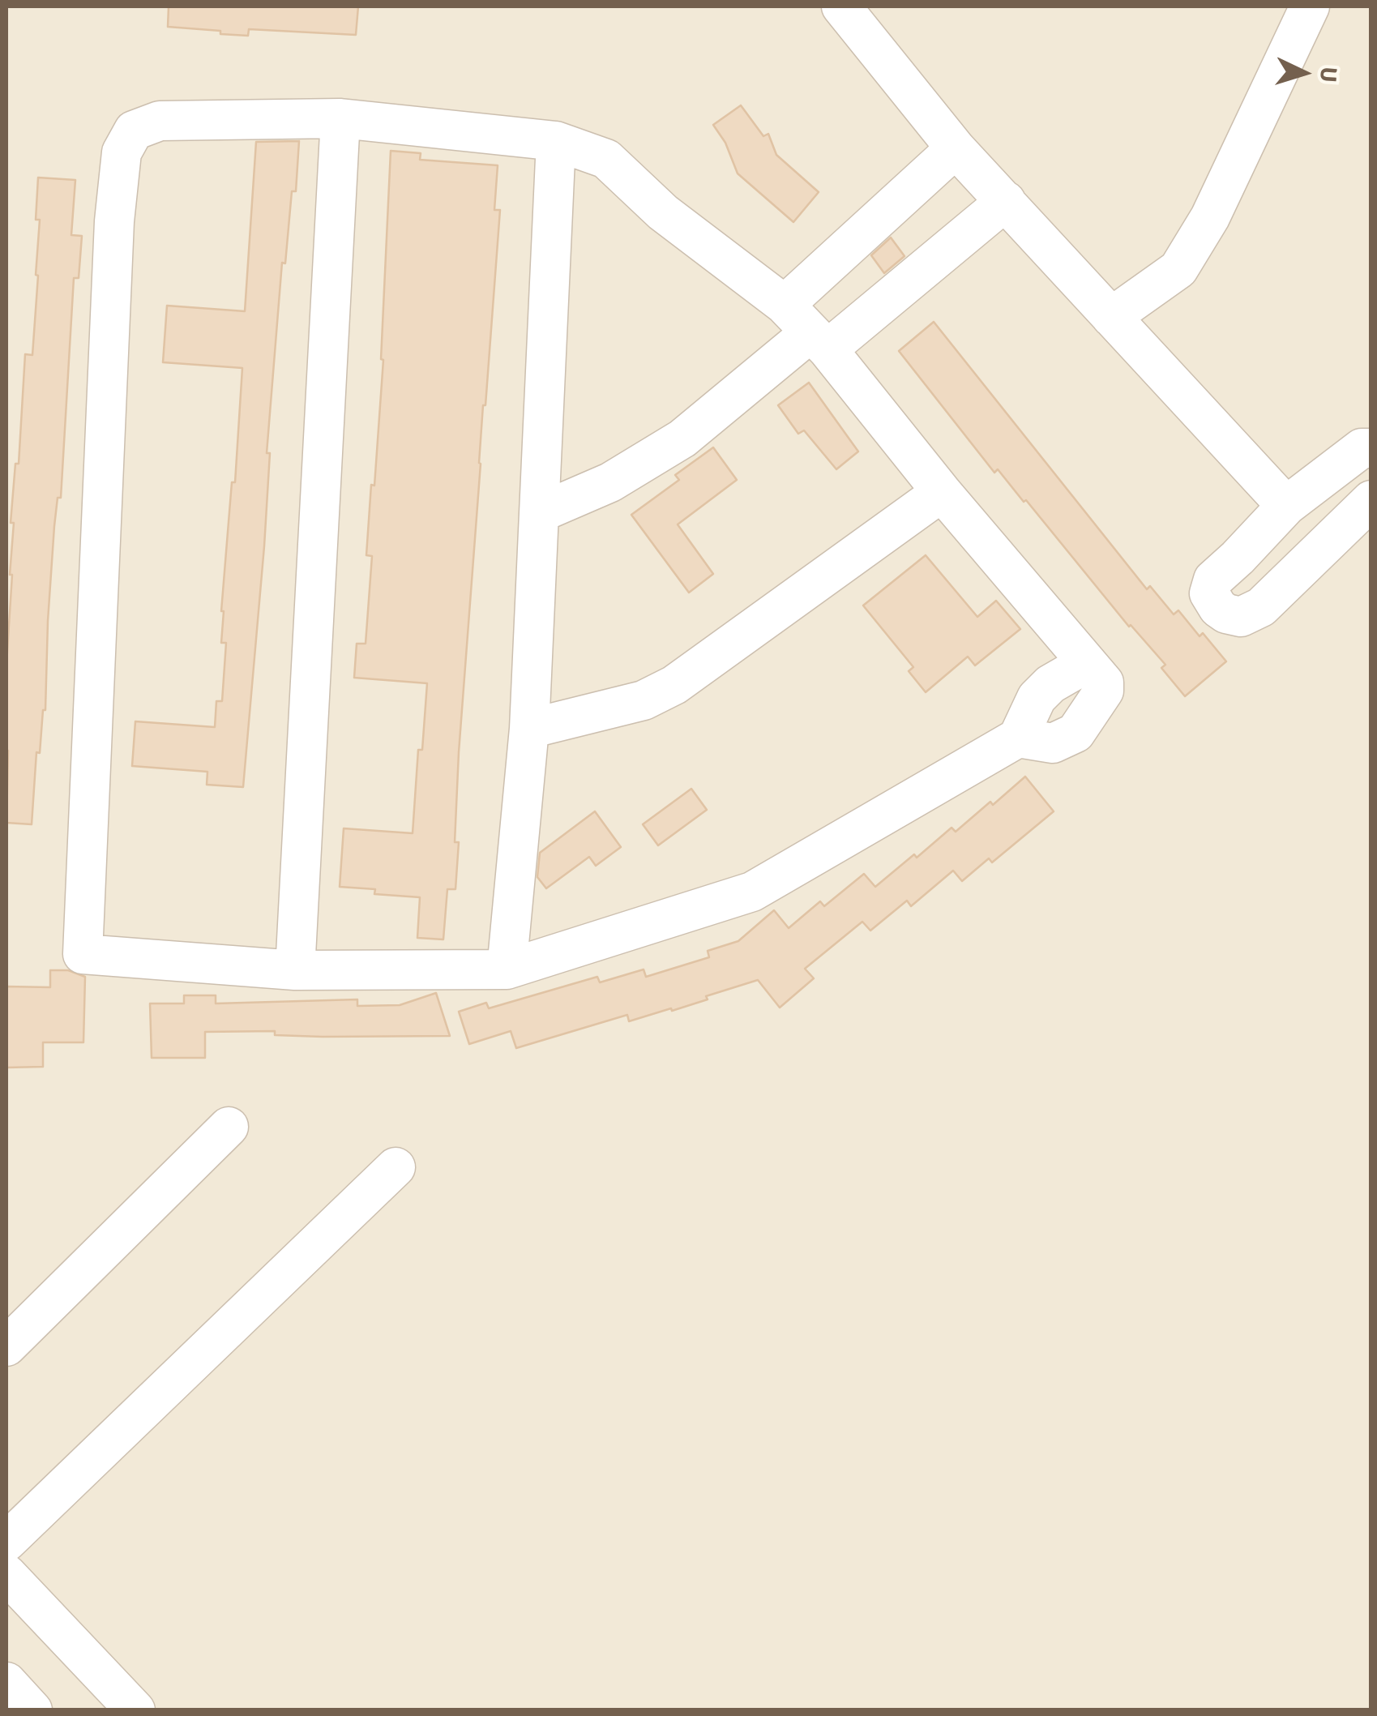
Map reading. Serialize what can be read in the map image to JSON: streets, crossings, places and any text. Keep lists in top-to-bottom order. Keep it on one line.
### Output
{"north":"right"}
